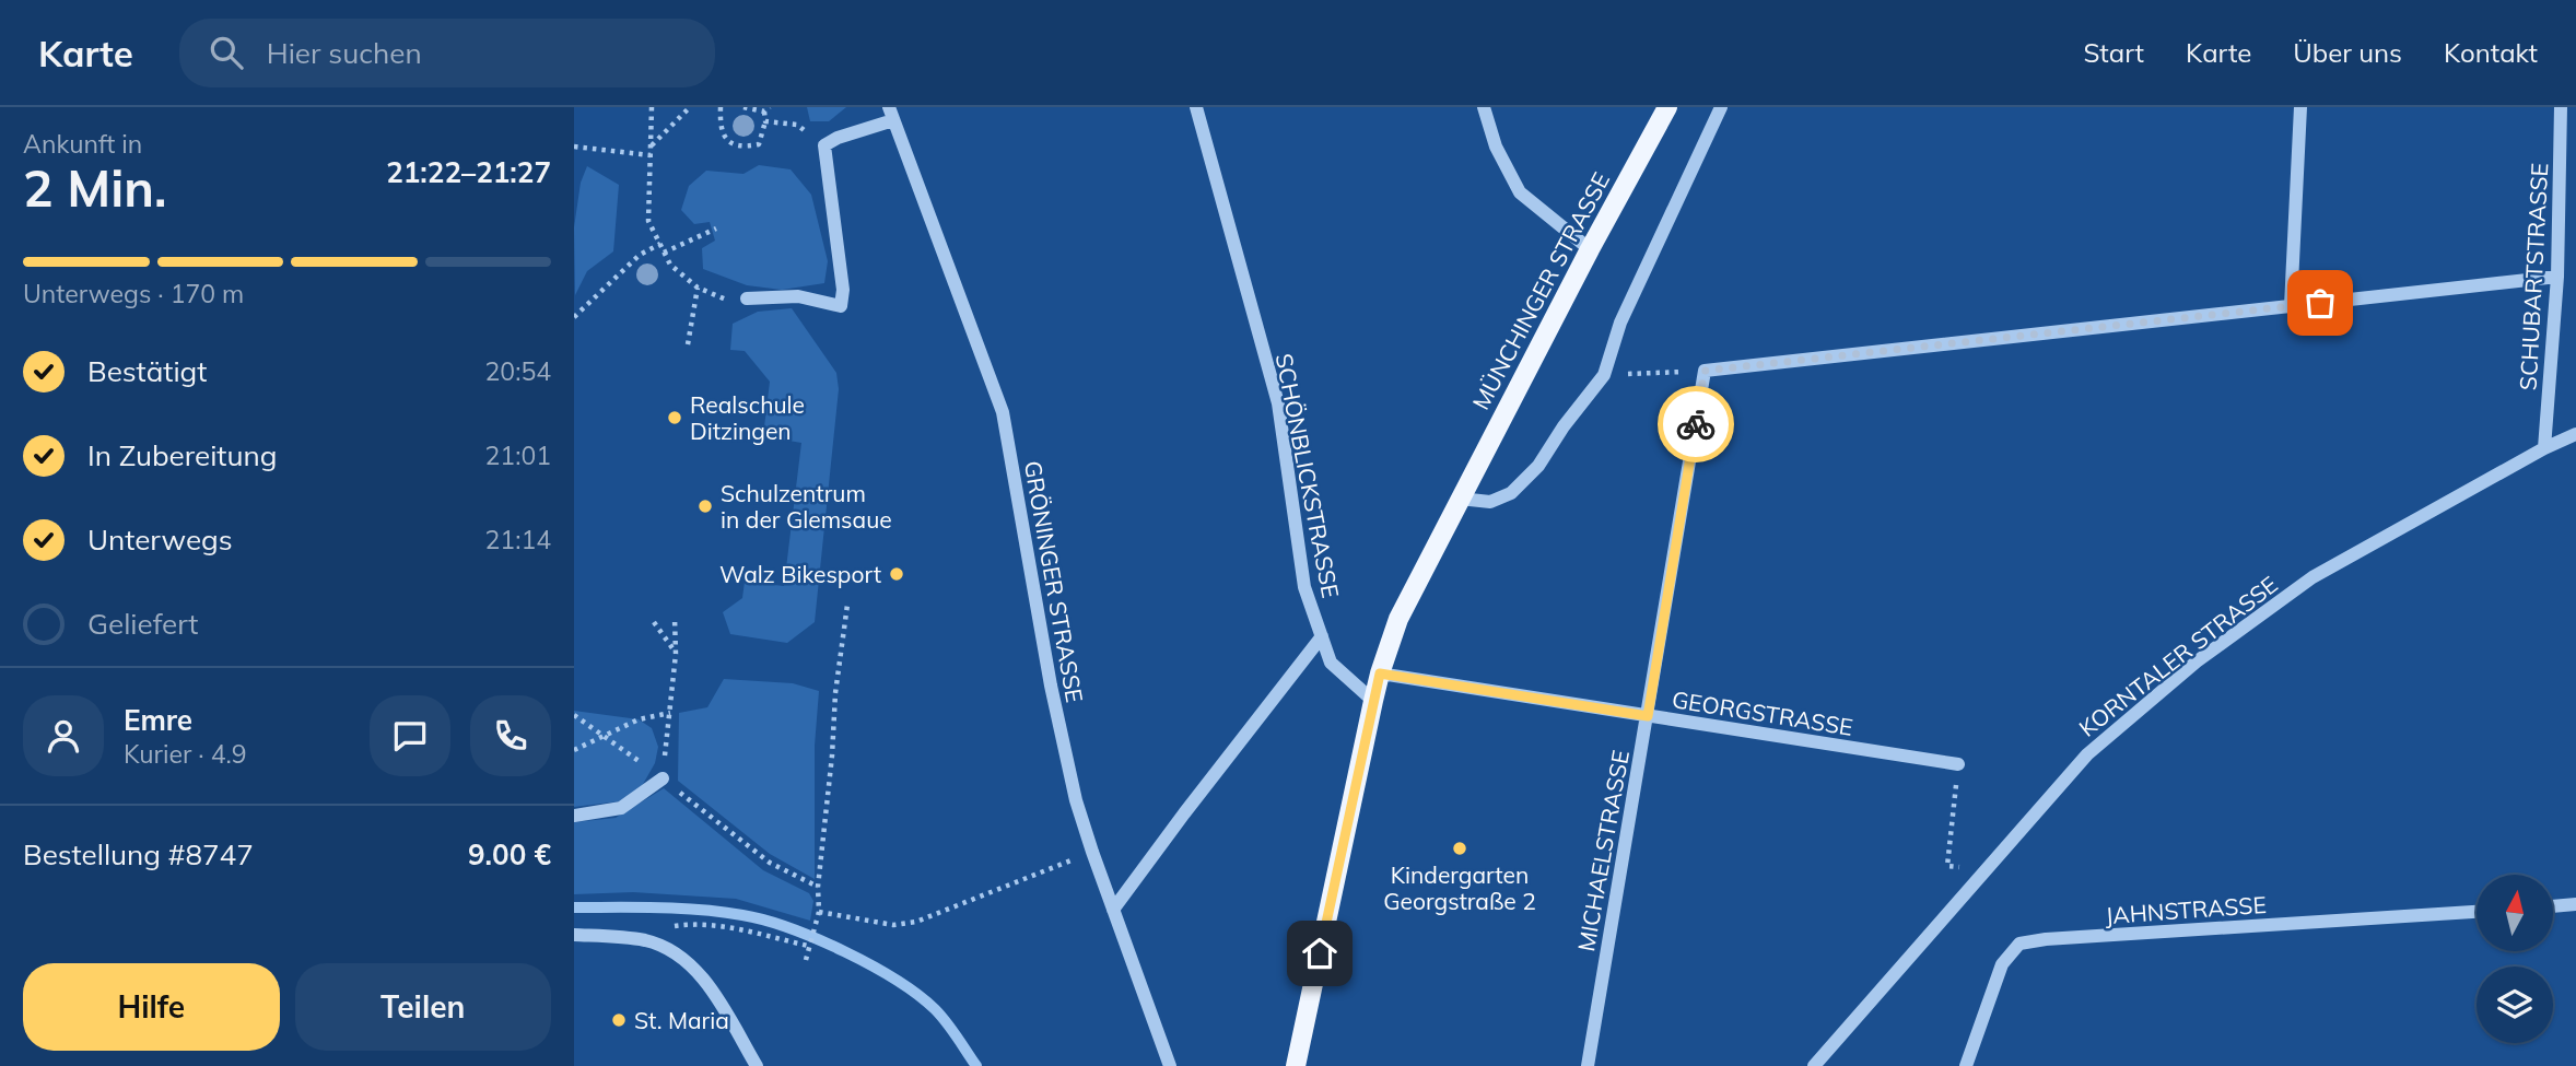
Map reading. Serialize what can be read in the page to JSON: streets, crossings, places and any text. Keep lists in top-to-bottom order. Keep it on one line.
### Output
{"streets":{"main road":["MÜNCHINGER STRASSE"],"street":["SCHUBARTSTRASSE","SCHÖNBLICKSTRASSE","GRÖNINGER STRASSE","KORNTALER STRASSE","GEORGSTRASSE","MICHAELSTRASSE","JAHNSTRASSE"]},"crossings":[["SCHUBARTSTRASSE","KORNTALER STRASSE"],["MÜNCHINGER STRASSE","SCHÖNBLICKSTRASSE"],["MÜNCHINGER STRASSE","GEORGSTRASSE"],["GEORGSTRASSE","MICHAELSTRASSE"]],"places":["Realschule Ditzingen","Schulzentrum in der Glemsaue","Walz Bikesport","Kindergarten Georgstraße 2","St. Maria"],"north":"top","page":{"header":"Karte","search":"Hier suchen","nav":["Start","Karte","Über uns","Kontakt"],"heading":["2 Min.","Ankunft in","21:22–21:27"],"panel":["Emre","Kurier · 4.9","Bestellung #8747","9.00 €"],"bar":"Unterwegs · 170 m","list":[["Bestätigt","20:54"],["In Zubereitung","21:01"],["Unterwegs","21:14"],"Geliefert"],"buttons":["Hilfe","Teilen"]}}
